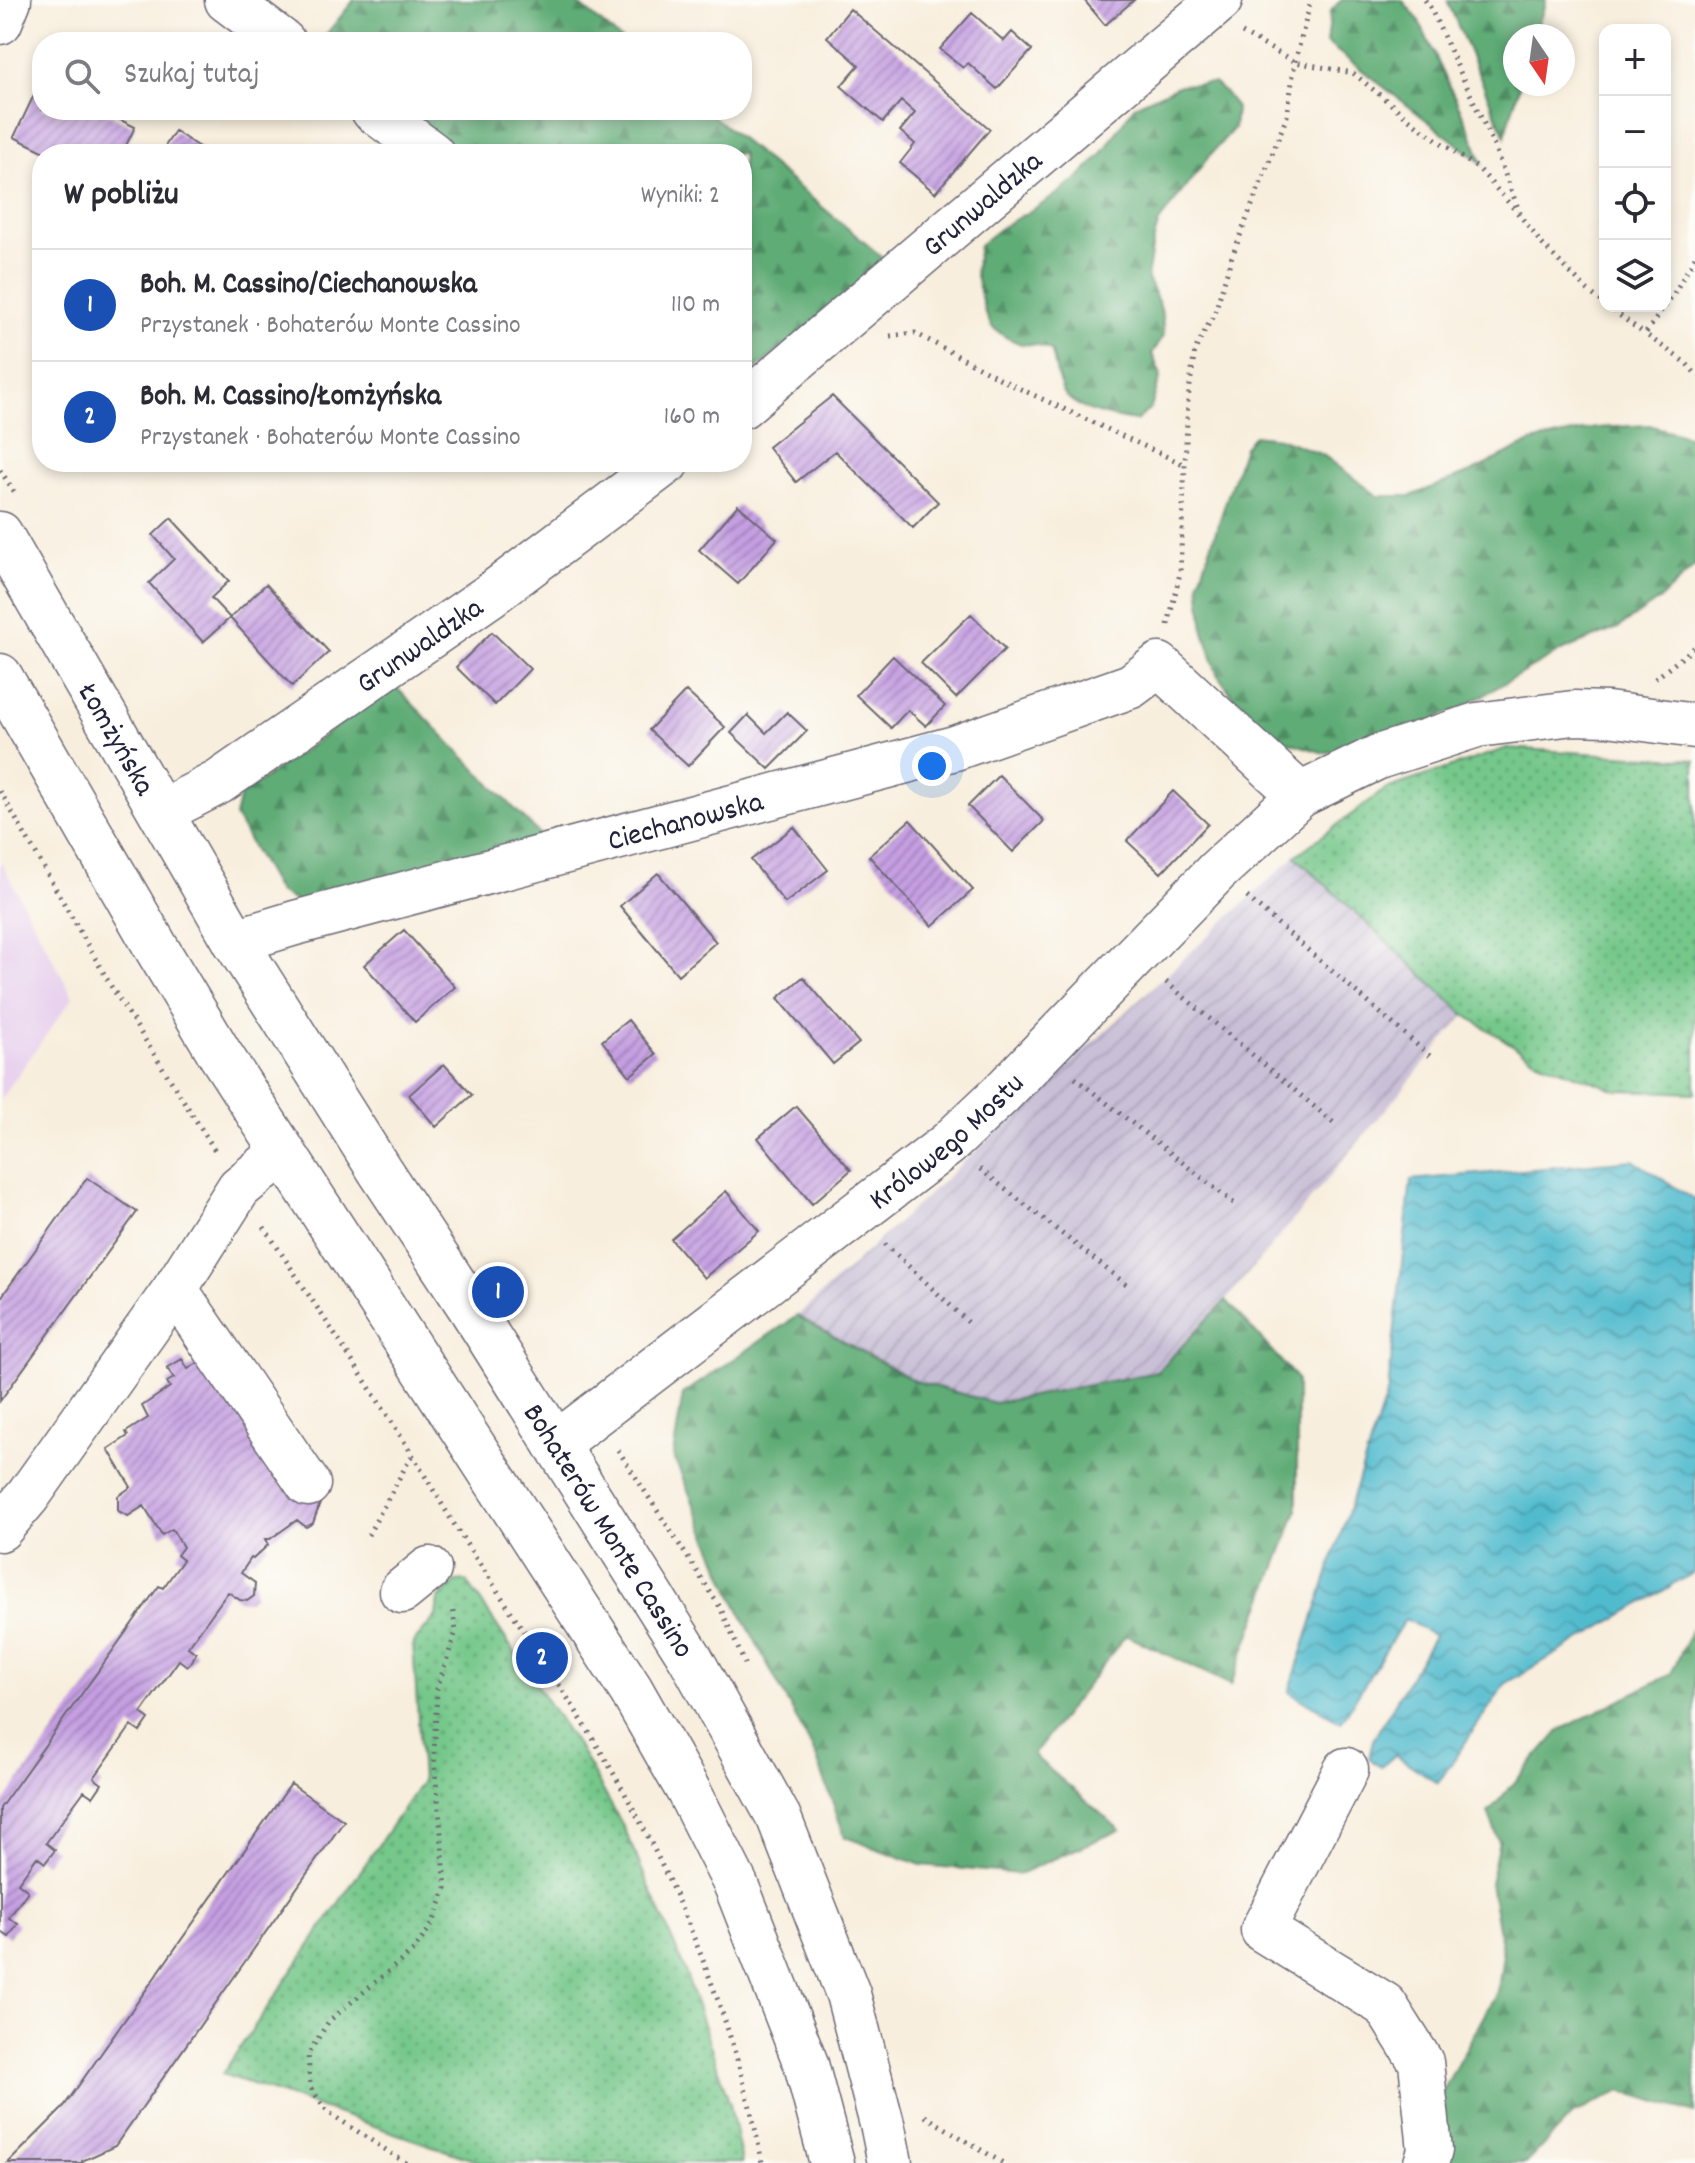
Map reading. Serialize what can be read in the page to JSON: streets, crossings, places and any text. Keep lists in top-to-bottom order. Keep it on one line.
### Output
{"streets":{"street":["Grunwaldzka","Łomżyńska","Ciechanowska","Królowego Mostu","Bohaterów Monte Cassino"]},"crossings":[["Grunwaldzka","Łomżyńska"],["Łomżyńska","Ciechanowska"],["Łomżyńska","Bohaterów Monte Cassino"],["Ciechanowska","Bohaterów Monte Cassino"],["Królowego Mostu","Bohaterów Monte Cassino"]],"north":"bottom","page":{"map_buttons":["+","−"],"search":"Szukaj tutaj","heading":["W pobliżu","Wyniki: 2"],"list":[{"mark":"1","name":"Boh. M. Cassino/Ciechanowska","note":"Przystanek · Bohaterów Monte Cassino","value":"110 m"},{"mark":"2","name":"Boh. M. Cassino/Łomżyńska","note":"Przystanek · Bohaterów Monte Cassino","value":"160 m"}],"pins":["1","2"]}}
